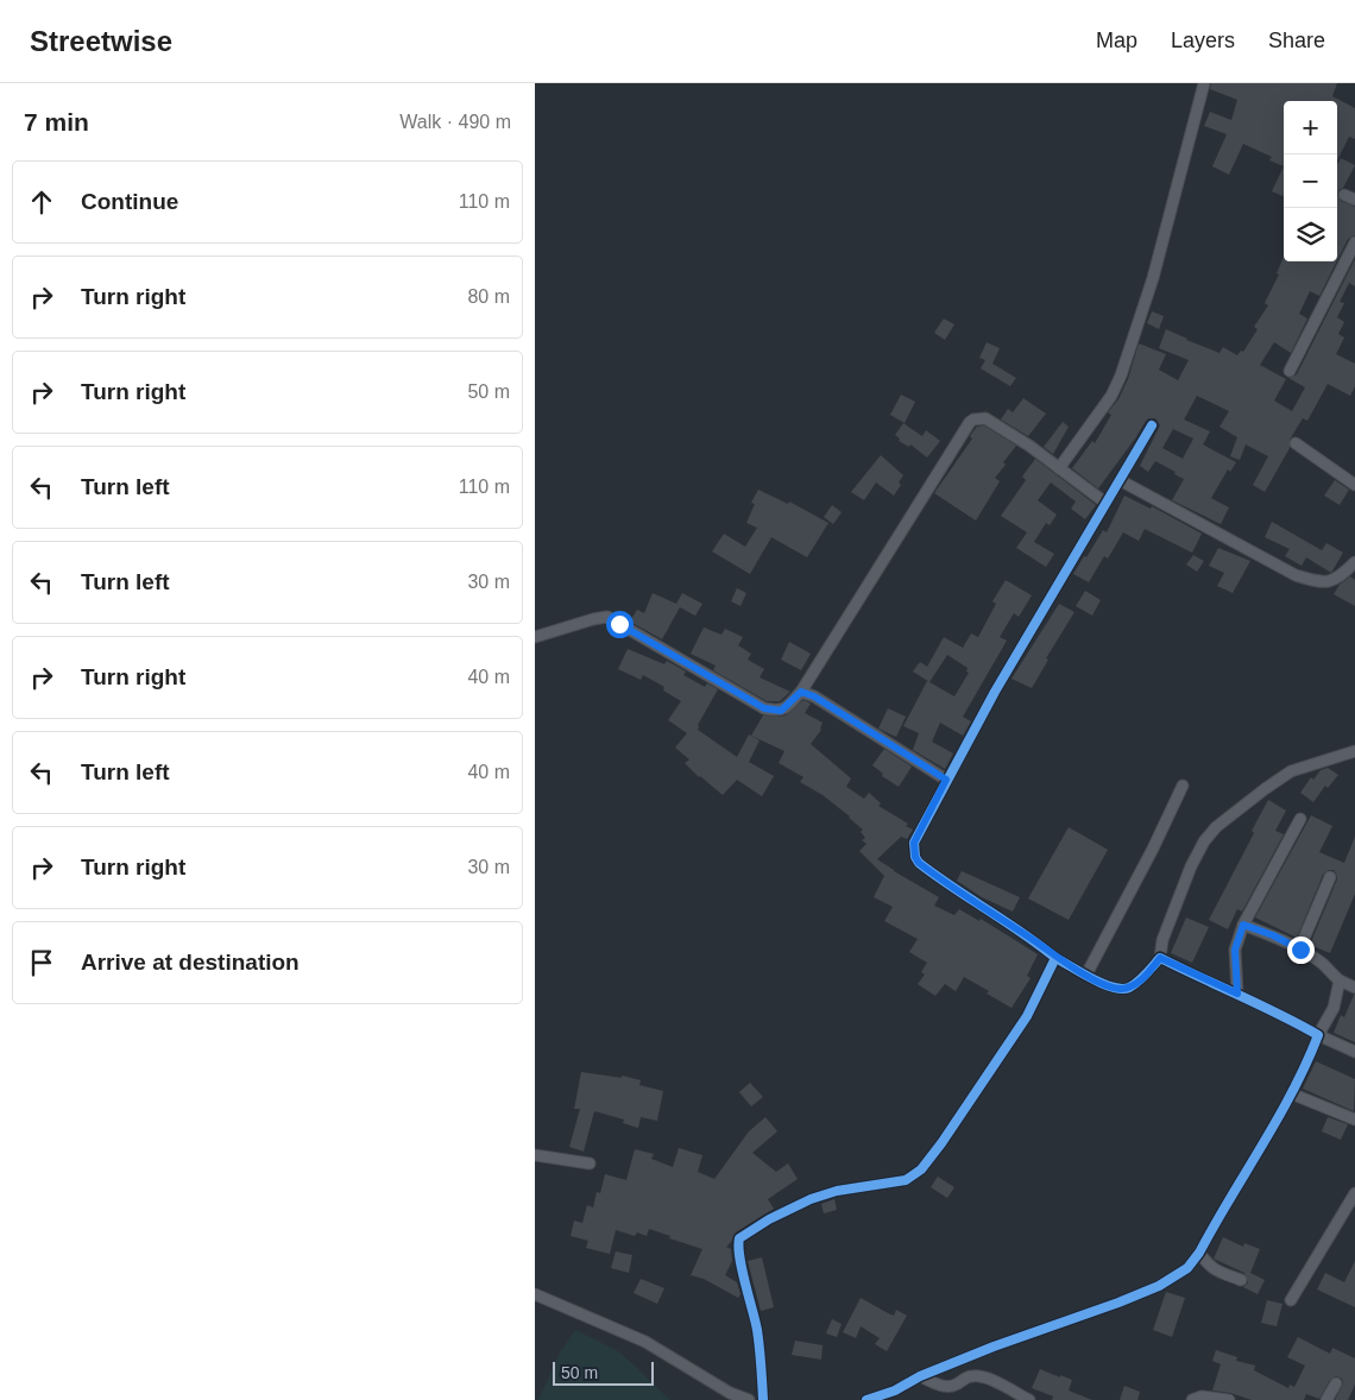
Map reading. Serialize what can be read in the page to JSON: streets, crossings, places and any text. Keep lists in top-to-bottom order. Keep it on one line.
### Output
{"scale_bar":"50 m","page":{"header":"Streetwise","nav":["Map","Layers","Share"],"heading":["7 min","Walk · 490 m"],"map_buttons":["+","−"],"list":[["Continue","110 m"],["Turn right","80 m"],["Turn right","50 m"],["Turn left","110 m"],["Turn left","30 m"],["Turn right","40 m"],["Turn left","40 m"],["Turn right","30 m"],"Arrive at destination"],"scale":"50 m"}}
